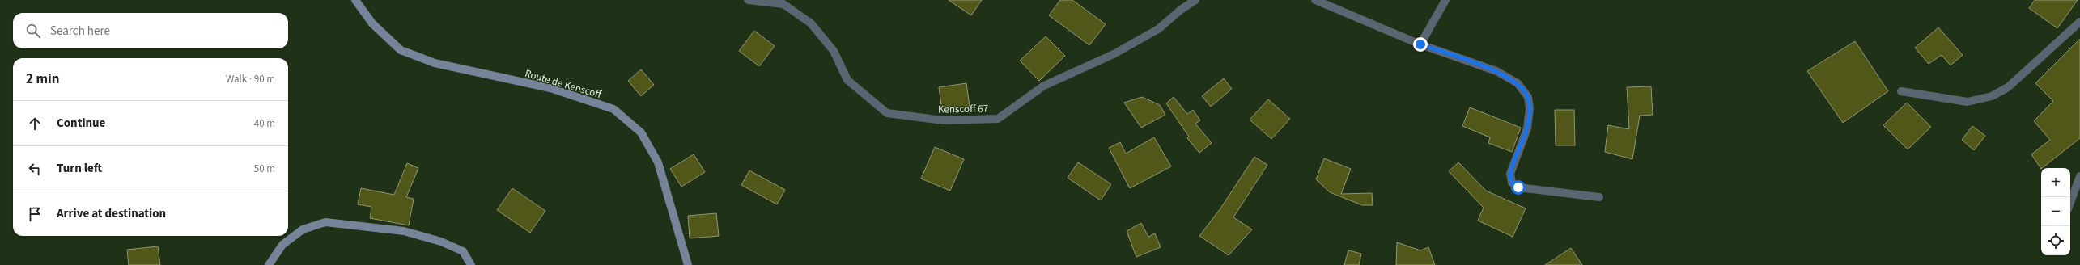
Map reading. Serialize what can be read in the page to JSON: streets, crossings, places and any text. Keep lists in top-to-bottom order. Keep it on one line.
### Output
{"streets":{"main road":["Route de Kenscoff"],"street":["Kenscoff 67"]},"page":{"search":"Search here","heading":["2 min","Walk · 90 m"],"list":[["Continue","40 m"],["Turn left","50 m"],"Arrive at destination"],"map_buttons":["+","−"]}}
